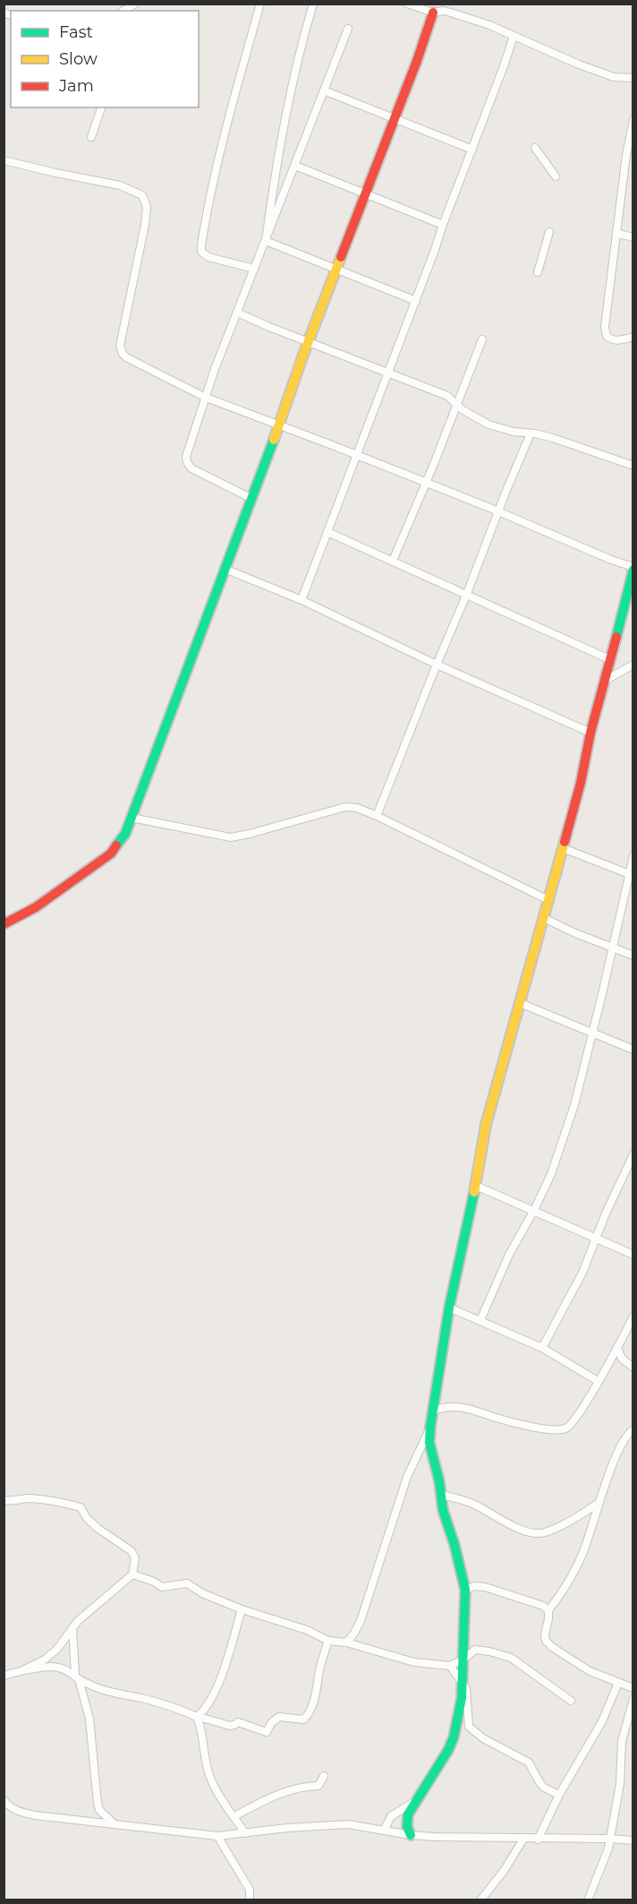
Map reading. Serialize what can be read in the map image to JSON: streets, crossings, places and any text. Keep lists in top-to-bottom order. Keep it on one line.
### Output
{"legend":["Fast","Slow","Jam"]}
